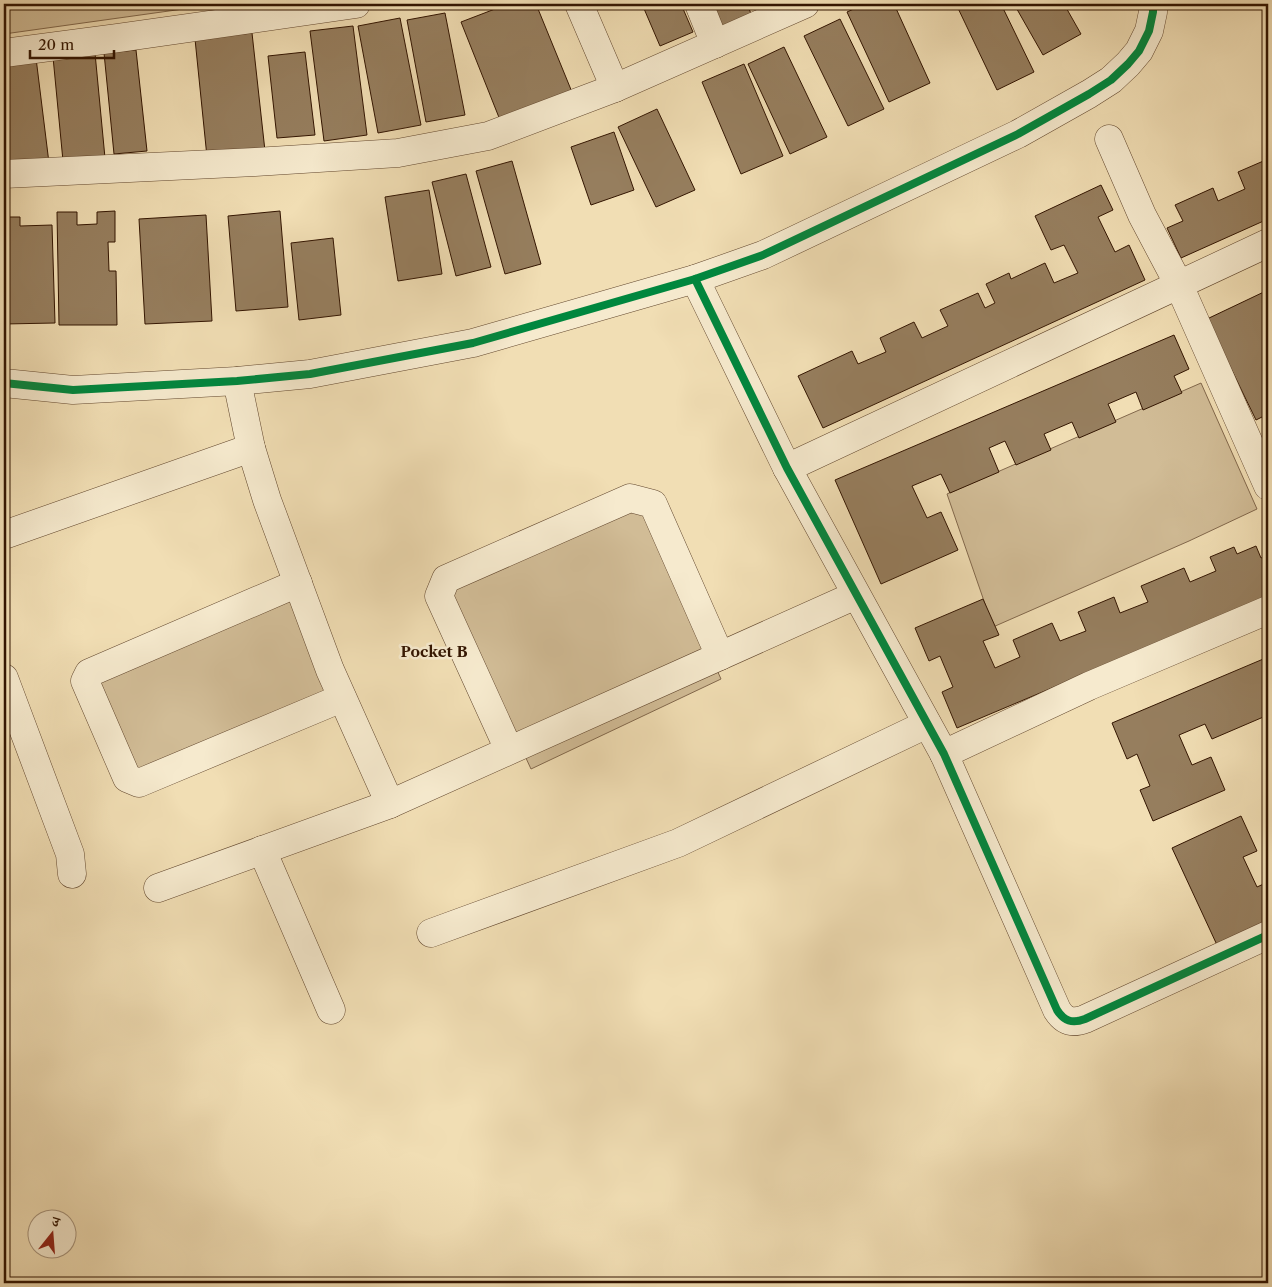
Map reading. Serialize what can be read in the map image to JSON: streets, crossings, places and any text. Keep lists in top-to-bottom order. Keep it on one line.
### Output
{"districts":["Pocket B"],"scale_bar":"20 m","north":"top"}
